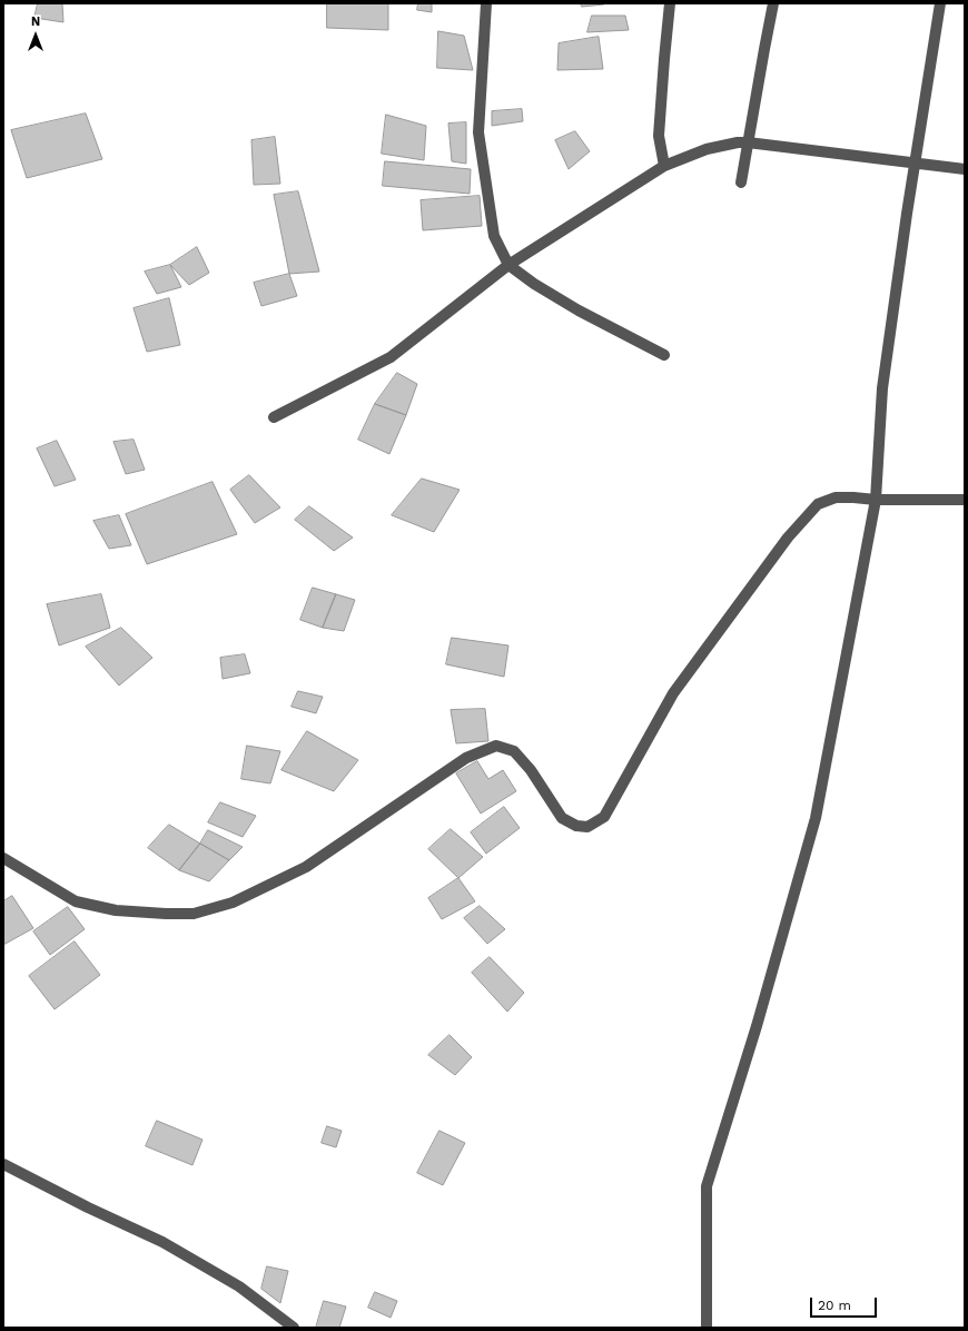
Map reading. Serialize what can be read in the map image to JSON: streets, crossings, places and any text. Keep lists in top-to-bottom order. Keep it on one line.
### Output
{"scale_bar":"20 m","north":"top"}
